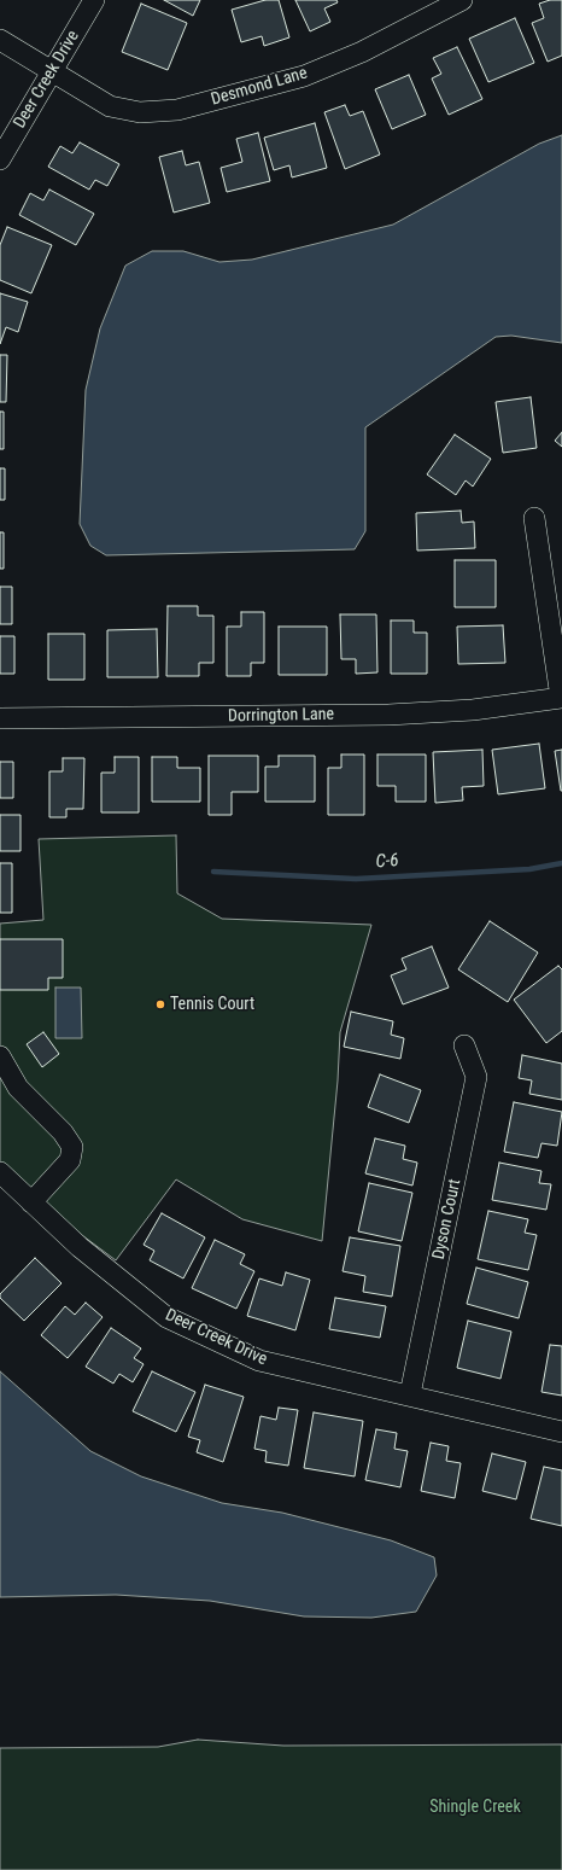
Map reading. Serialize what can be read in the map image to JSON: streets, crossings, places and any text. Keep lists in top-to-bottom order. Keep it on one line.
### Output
{"streets":{"street":["Deer Creek Drive","Desmond Lane","Dorrington Lane","Dyson Court"]},"crossings":[["Deer Creek Drive","Desmond Lane"],["Deer Creek Drive","Dyson Court"]],"water":["C-6"],"parks":["Shingle Creek"],"places":["Tennis Court"]}
